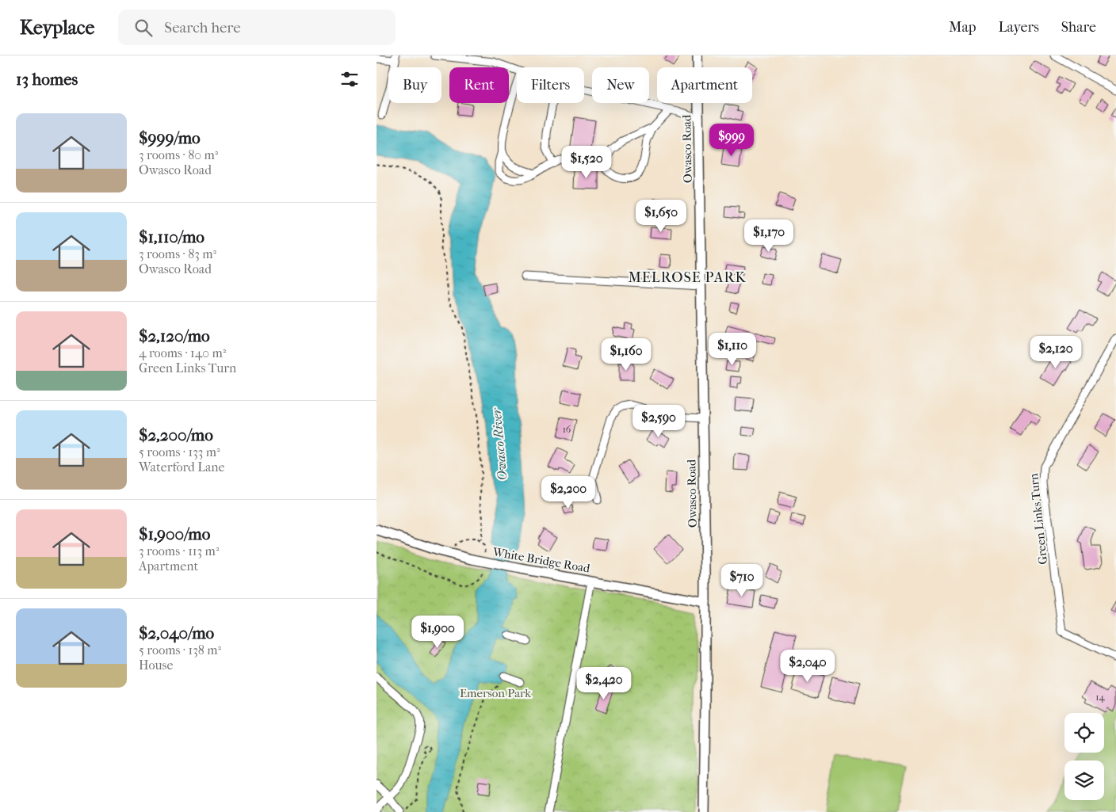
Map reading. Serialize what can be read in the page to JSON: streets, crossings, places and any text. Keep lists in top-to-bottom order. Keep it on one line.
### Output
{"streets":{"main road":["Owasco Road","White Bridge Road"],"street":["Green Links Turn"]},"crossings":[["Owasco Road","White Bridge Road"]],"districts":["MELROSE PARK"],"water":["Owasco River"],"parks":["Emerson Park"],"house_numbers":["16","14"],"page":{"header":"Keyplace","search":"Search here","nav":["Map","Layers","Share"],"heading":"13 homes","chip":["Buy","Rent","Filters","New","Apartment"],"list":[{"name":"$999/mo","note":"3 rooms · 80 m² · Owasco Road"},{"name":"$1,110/mo","note":"3 rooms · 83 m² · Owasco Road"},{"name":"$2,120/mo","note":"4 rooms · 140 m² · Green Links Turn"},{"name":"$2,200/mo","note":"5 rooms · 133 m² · Waterford Lane"},{"name":"$1,900/mo","note":"3 rooms · 113 m² · Apartment"},{"name":"$2,040/mo","note":"5 rooms · 138 m² · House"}],"price":["$999","$1,520","$1,650","$1,170","$1,110","$2,120","$1,160","$2,590","$2,200","$710","$1,900","$2,040","$2,420"]}}
